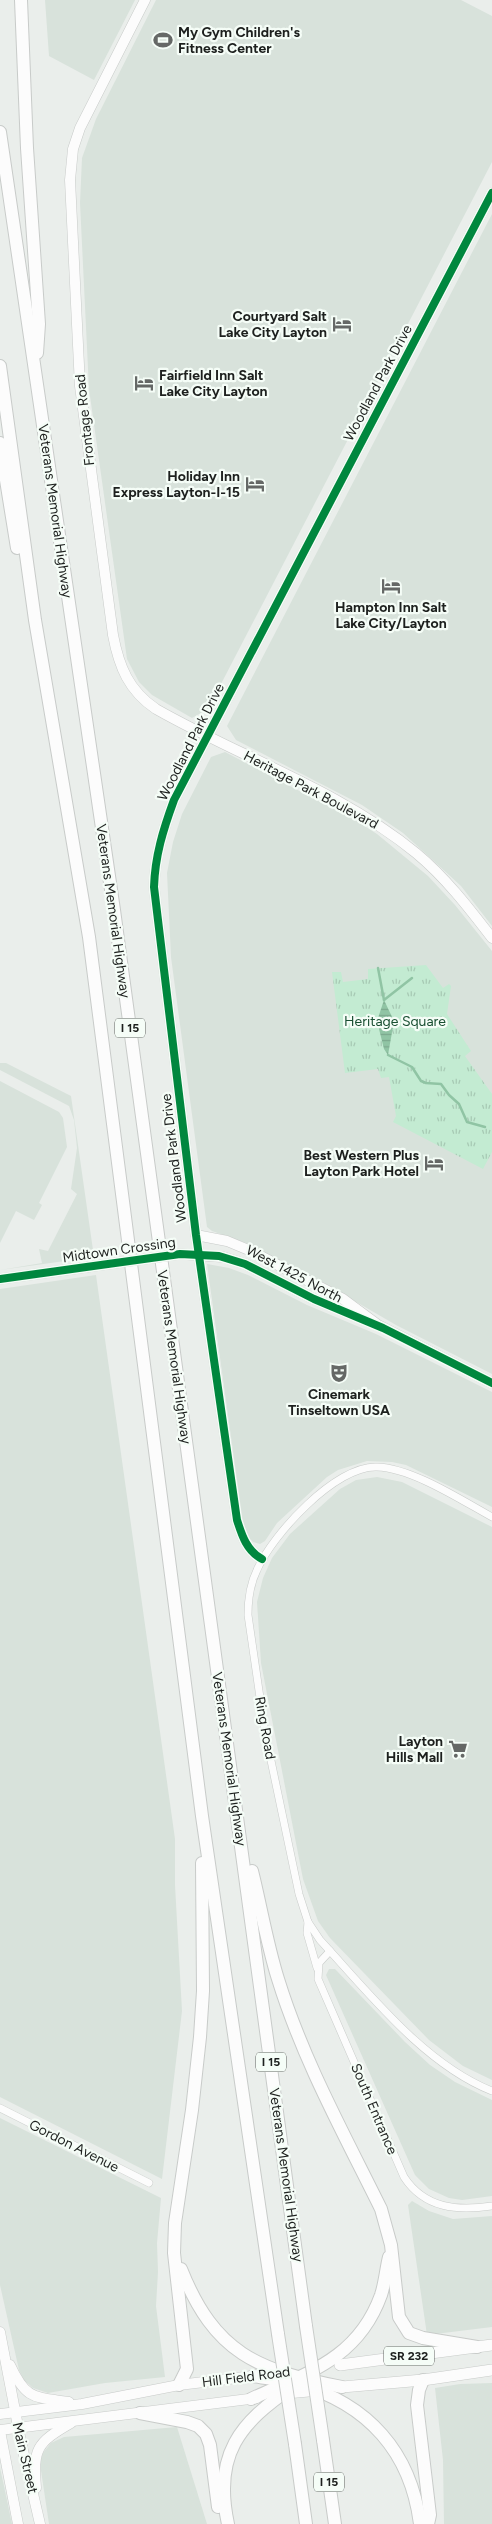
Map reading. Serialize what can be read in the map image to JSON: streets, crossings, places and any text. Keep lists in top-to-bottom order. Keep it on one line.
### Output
{"streets":{"highway":["Veterans Memorial Highway","I 15"],"main road":["SR 232","Hill Field Road"],"street":["Woodland Park Drive","Frontage Road","Heritage Park Boulevard","Midtown Crossing","West 1425 North","Ring Road","South Entrance","Gordon Avenue","Main Street"]},"crossings":[["Woodland Park Drive","Heritage Park Boulevard"],["Woodland Park Drive","West 1425 North"],["Woodland Park Drive","Ring Road"],["Frontage Road","Heritage Park Boulevard"],["Midtown Crossing","West 1425 North"],["Ring Road","South Entrance"],["Hill Field Road","Main Street"]],"parks":["Heritage Square"],"places":{"sports":["My Gym Children's Fitness Center"],"hotel":["Courtyard Salt Lake City Layton","Fairfield Inn Salt Lake City Layton","Holiday Inn Express Layton-I-15","Hampton Inn Salt Lake City/Layton","Best Western Plus Layton Park Hotel"],"theatre":["Cinemark Tinseltown USA"],"supermarket":["Layton Hills Mall"]}}
